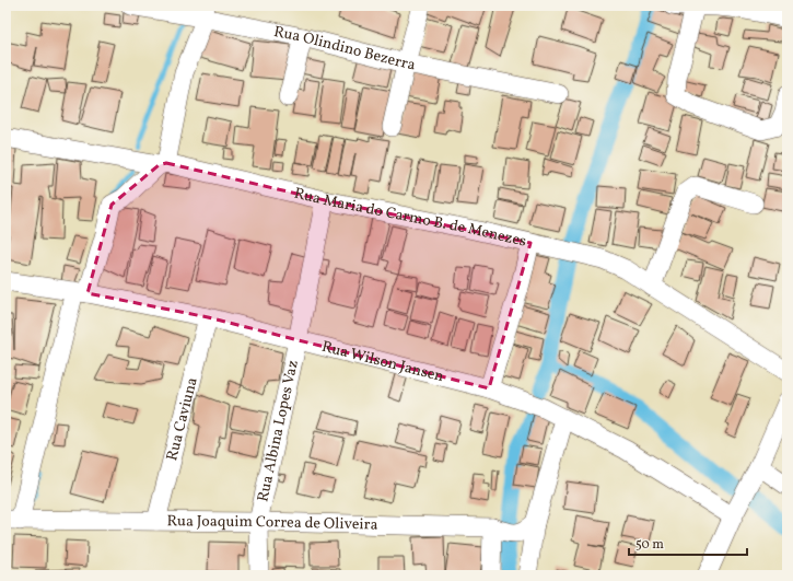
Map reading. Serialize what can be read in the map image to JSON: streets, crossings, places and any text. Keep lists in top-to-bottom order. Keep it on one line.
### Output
{"streets":{"street":["Rua Olindino Bezerra","Rua Maria do Carmo B. de Menezes","Rua Wilson Jansen","Rua Caviuna","Rua Albina Lopes Vaz","Rua Joaquim Correa de Oliveira"]},"crossings":[["Rua Maria do Carmo B. de Menezes","Rua Albina Lopes Vaz"],["Rua Wilson Jansen","Rua Caviuna"],["Rua Wilson Jansen","Rua Albina Lopes Vaz"],["Rua Caviuna","Rua Joaquim Correa de Oliveira"],["Rua Albina Lopes Vaz","Rua Joaquim Correa de Oliveira"]],"scale_bar":"50 m"}
